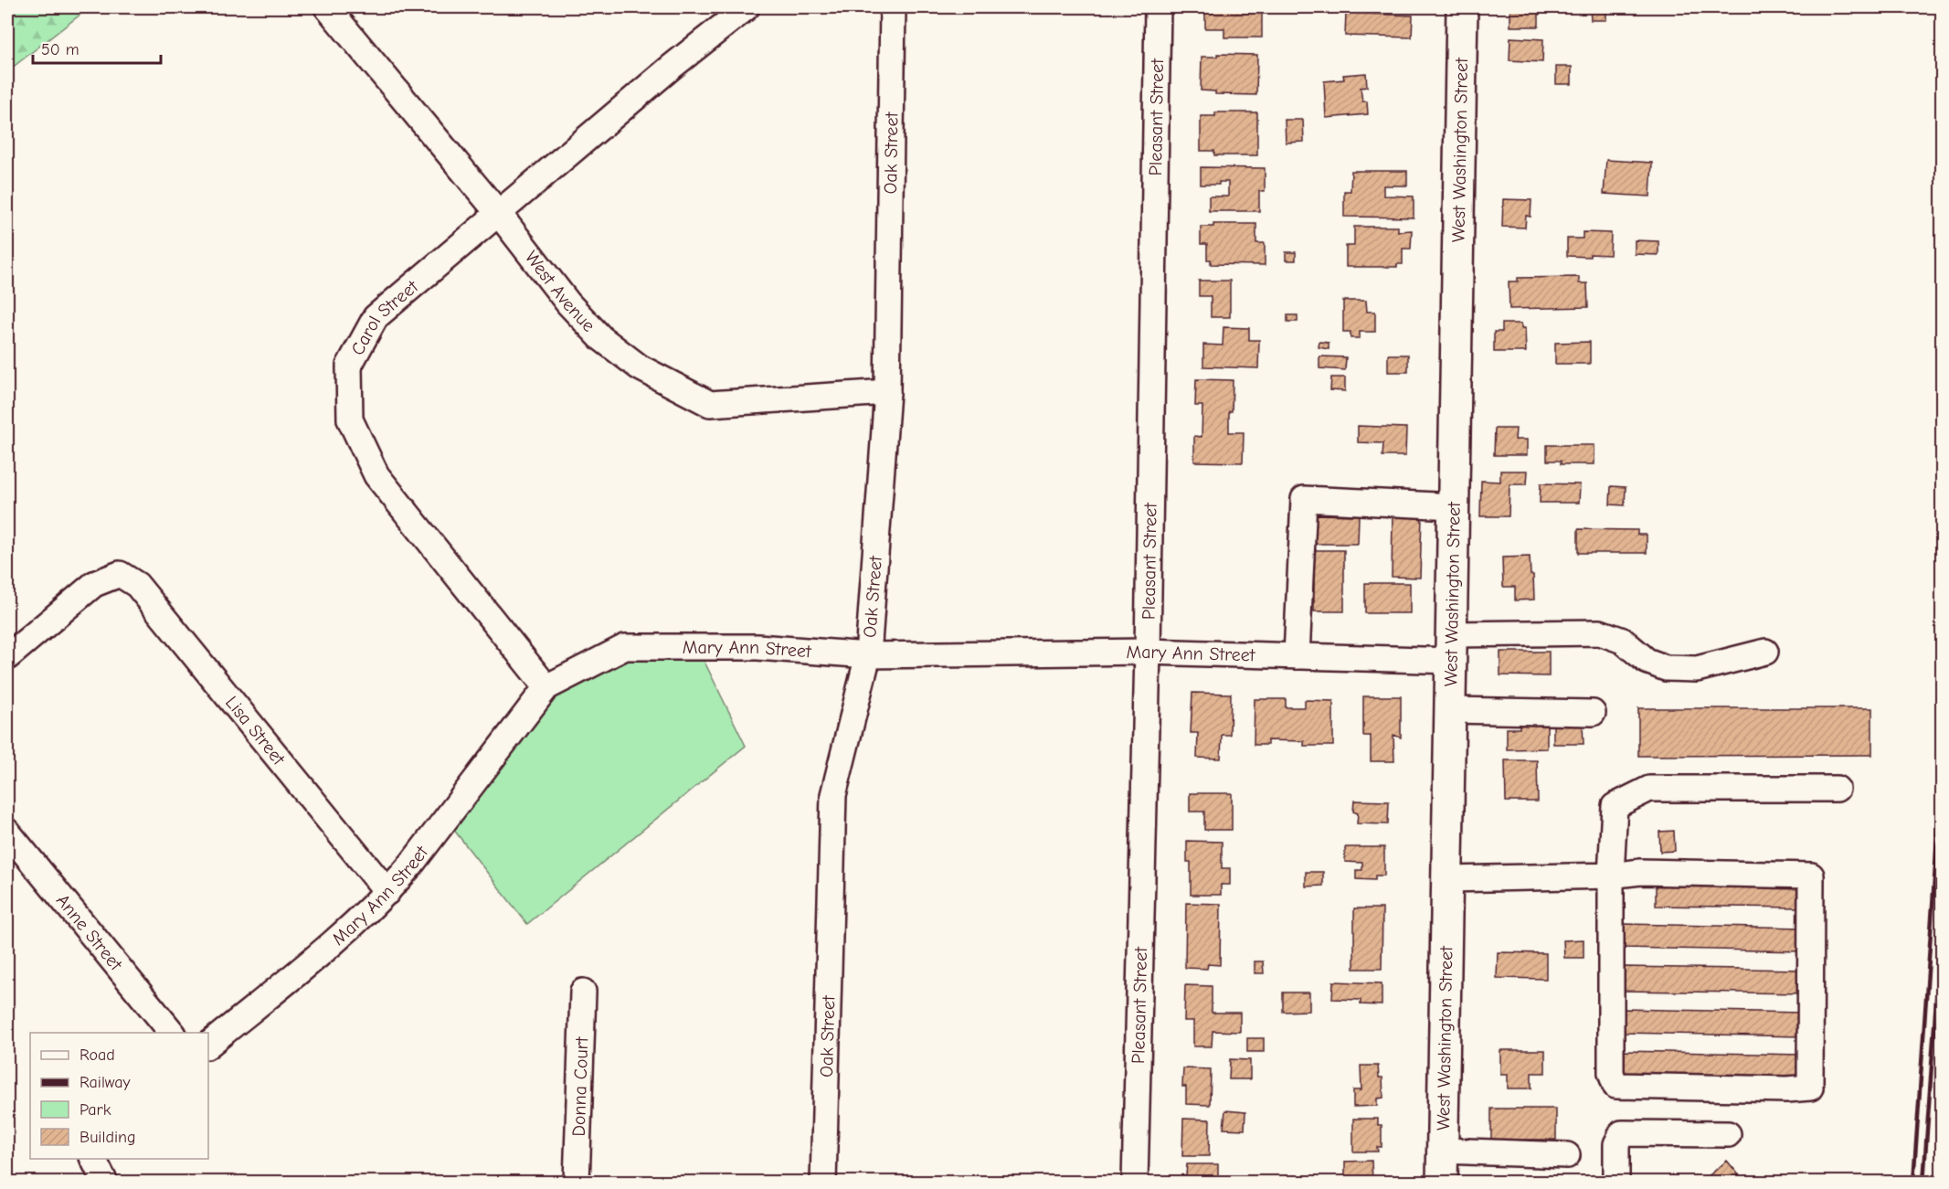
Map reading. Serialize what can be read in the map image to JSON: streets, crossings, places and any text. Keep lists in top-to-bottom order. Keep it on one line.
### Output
{"streets":{"main road":["West Washington Street"],"street":["Pleasant Street","Oak Street","West Avenue","Carol Street","Mary Ann Street","Lisa Street","Anne Street","Donna Court"]},"crossings":[["Pleasant Street","Mary Ann Street"],["West Washington Street","Mary Ann Street"],["Oak Street","West Avenue"],["Oak Street","Mary Ann Street"],["West Avenue","Carol Street"],["Carol Street","Mary Ann Street"],["Mary Ann Street","Lisa Street"]],"legend":["Road","Railway","Park","Building"],"scale_bar":"50 m"}
